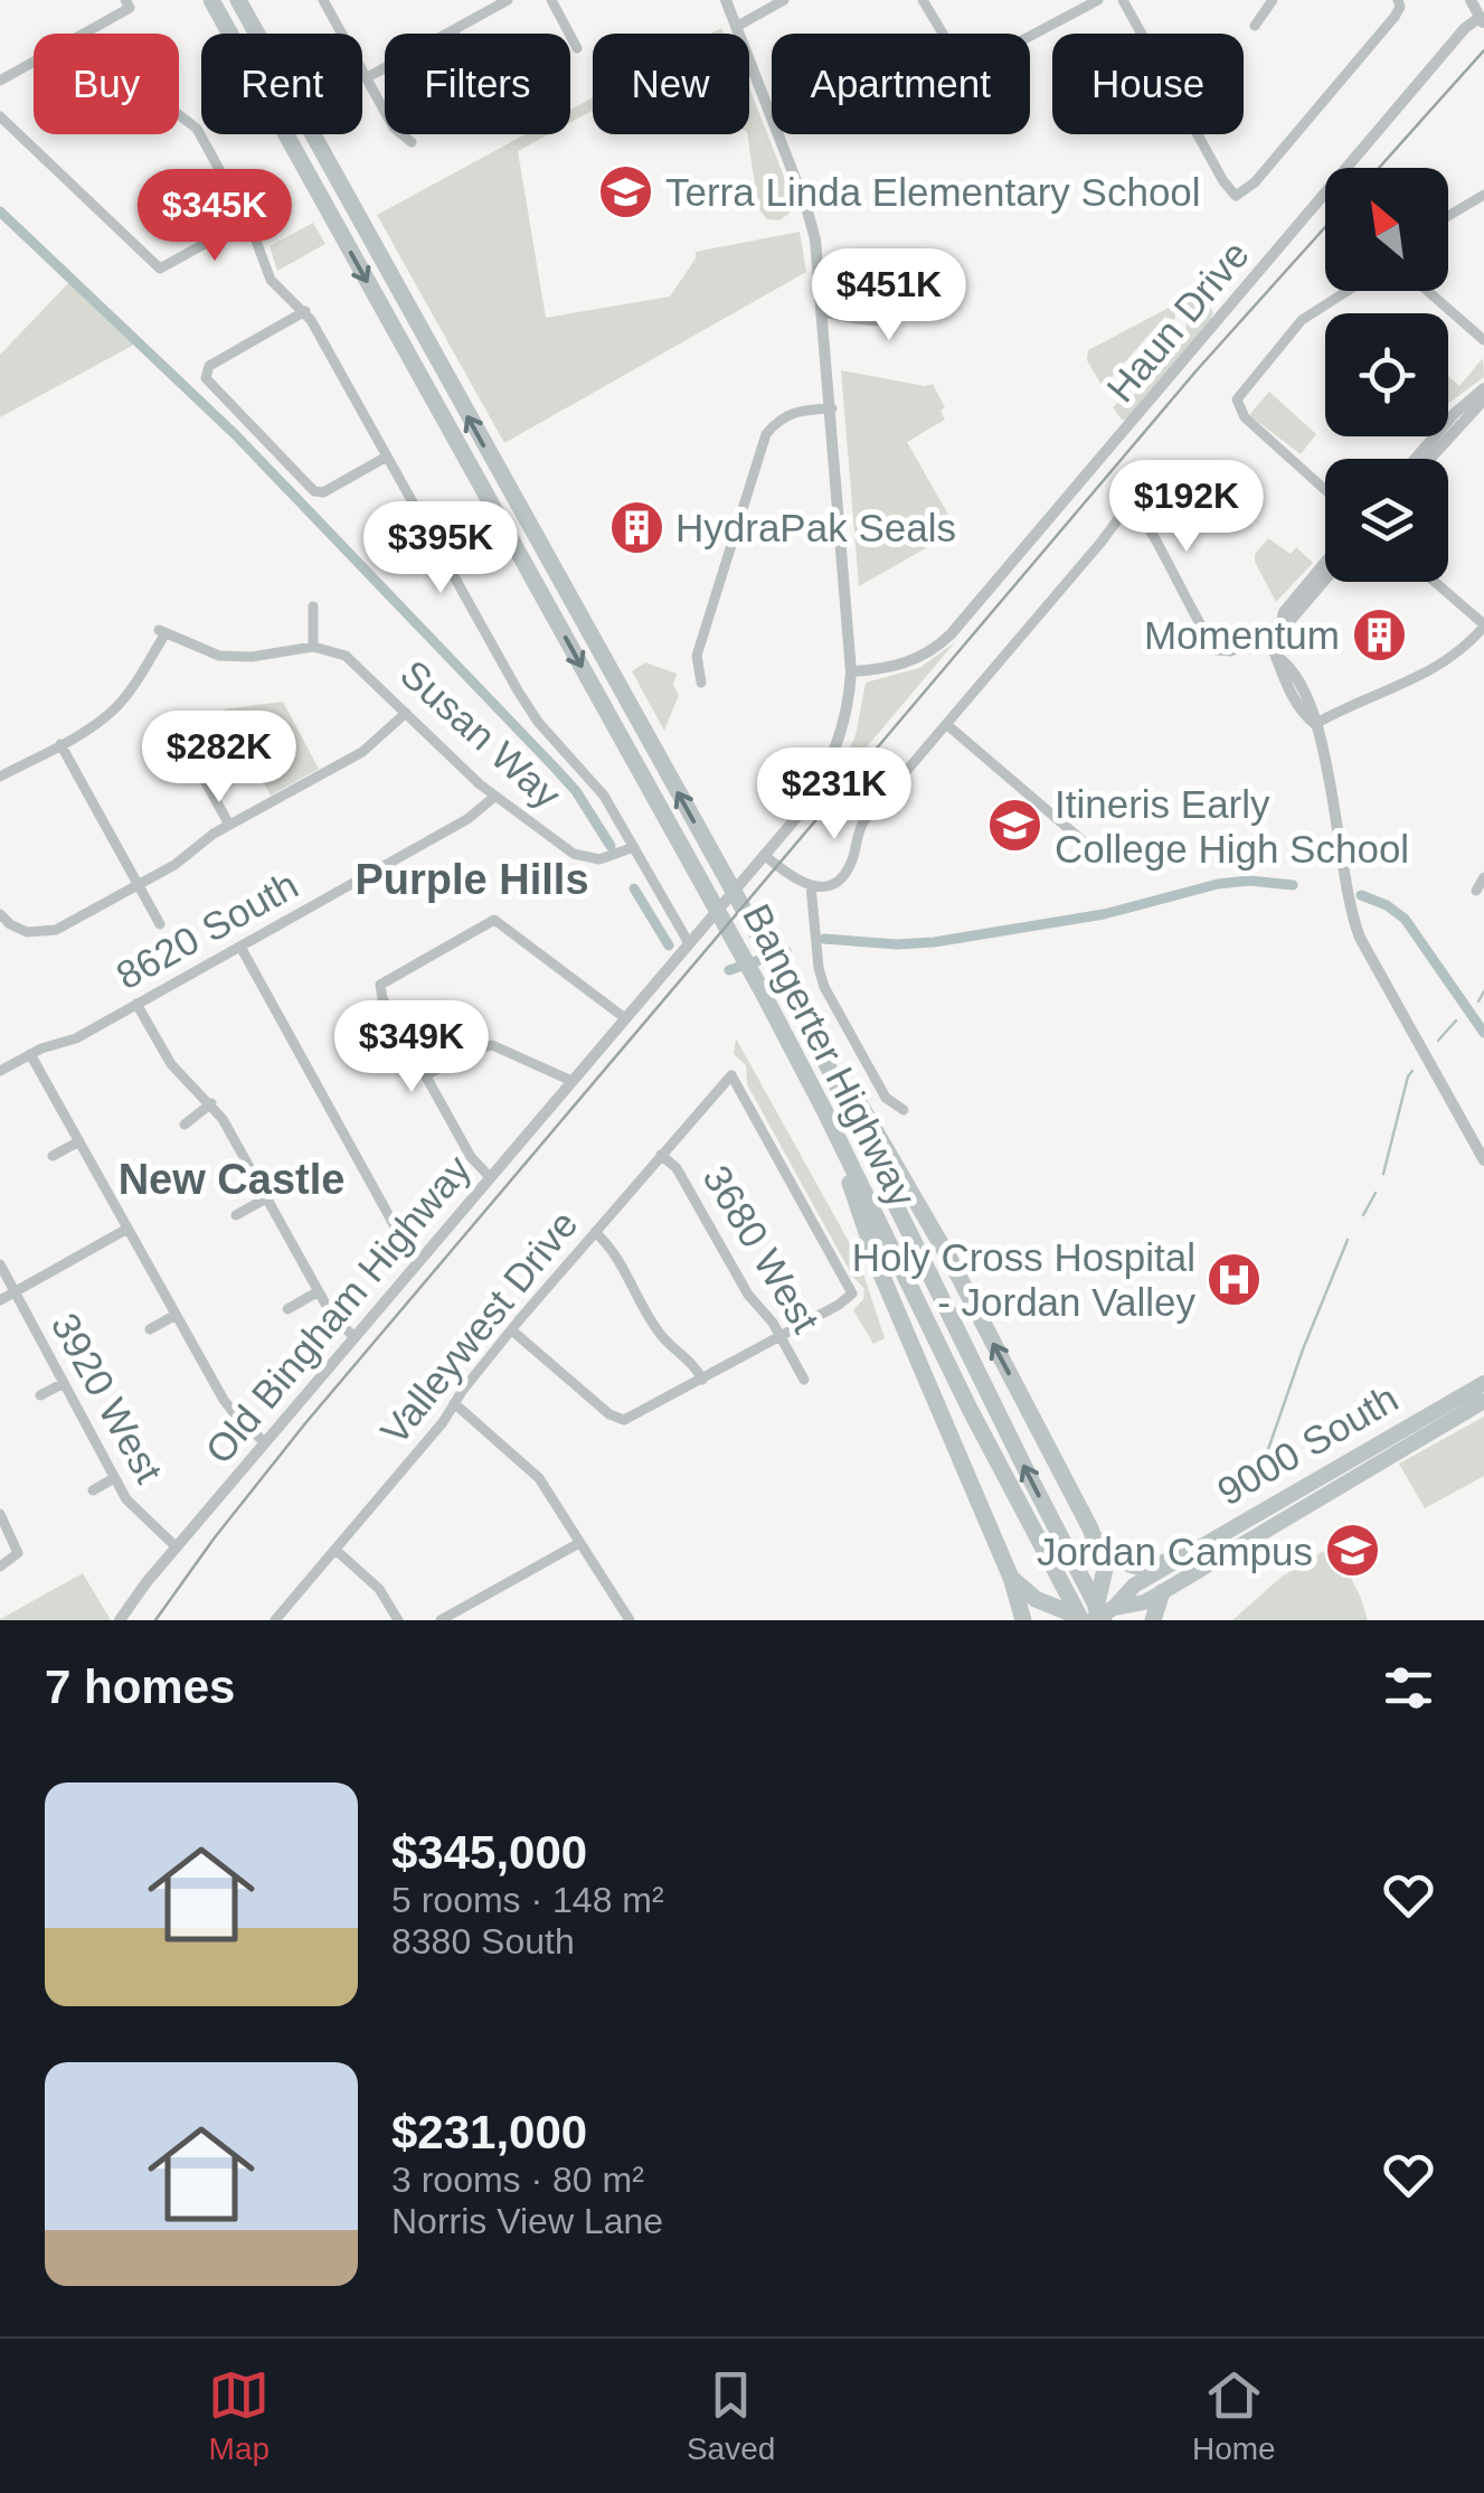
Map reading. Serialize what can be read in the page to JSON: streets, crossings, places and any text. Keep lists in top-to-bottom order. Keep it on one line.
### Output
{"streets":{"highway":["Bangerter Highway"],"main road":["9000 South"],"street":["Haun Drive","Susan Way","8620 South","3680 West","Old Bingham Highway","Valleywest Drive","3920 West"]},"crossings":[["Haun Drive","Old Bingham Highway"],["Susan Way","8620 South"],["Bangerter Highway","9000 South"],["3680 West","Valleywest Drive"],["Old Bingham Highway","3920 West"]],"districts":["Purple Hills","New Castle"],"places":{"school or university":["Terra Linda Elementary School","Itineris Early College High School","Jordan Campus"],"building":["HydraPak Seals","Momentum"],"hospital":["Holy Cross Hospital - Jordan Valley"]},"north":"top left","page":{"chip":["Buy","Rent","Filters","New","Apartment","House"],"price":["$345K","$451K","$192K","$395K","$282K","$231K","$349K"],"heading":"7 homes","list":[{"name":"$345,000","note":"5 rooms · 148 m² · 8380 South"},{"name":"$231,000","note":"3 rooms · 80 m² · Norris View Lane"}],"tabs":["Map","Saved","Home"]}}
